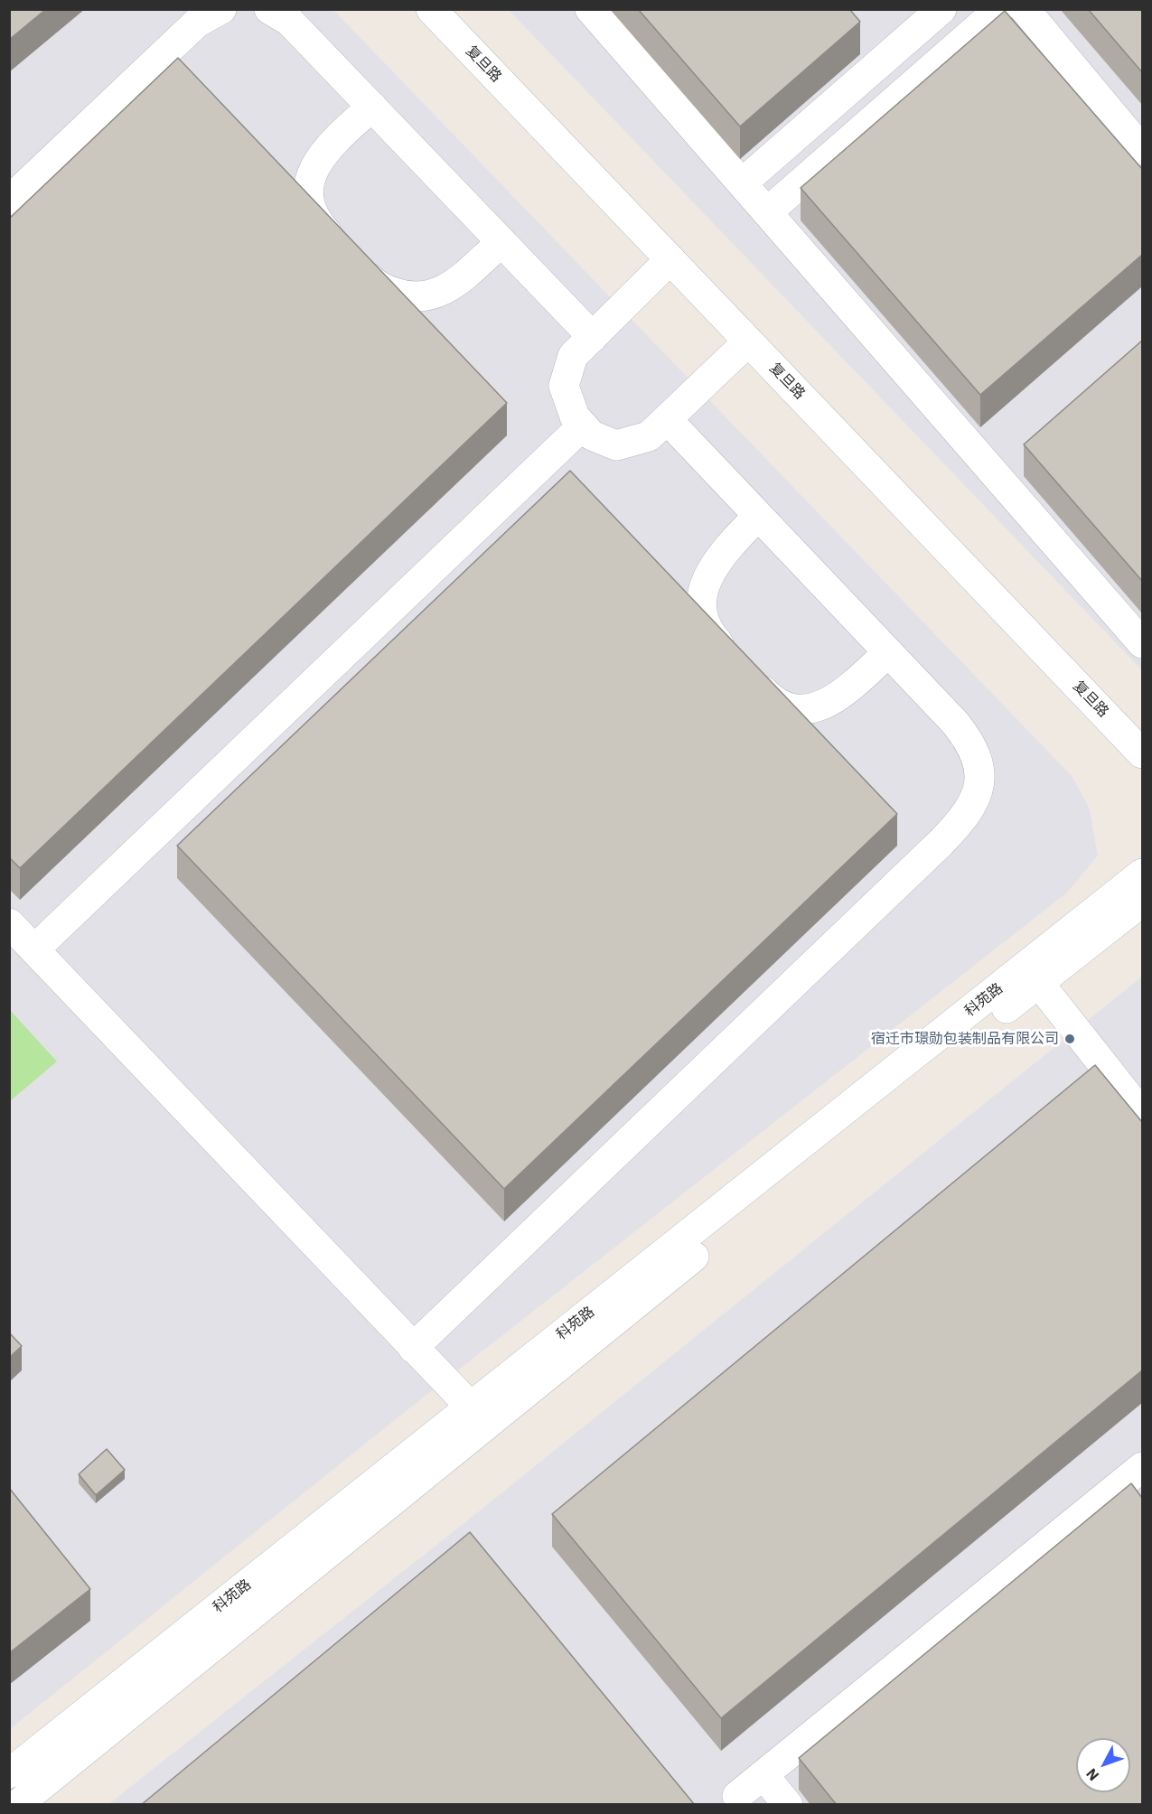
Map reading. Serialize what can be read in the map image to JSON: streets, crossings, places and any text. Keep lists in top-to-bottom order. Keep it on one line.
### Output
{"streets":{"street":["复旦路","科苑路"]},"places":["宿迁市璟勋包装制品有限公司"],"north":"bottom left"}
